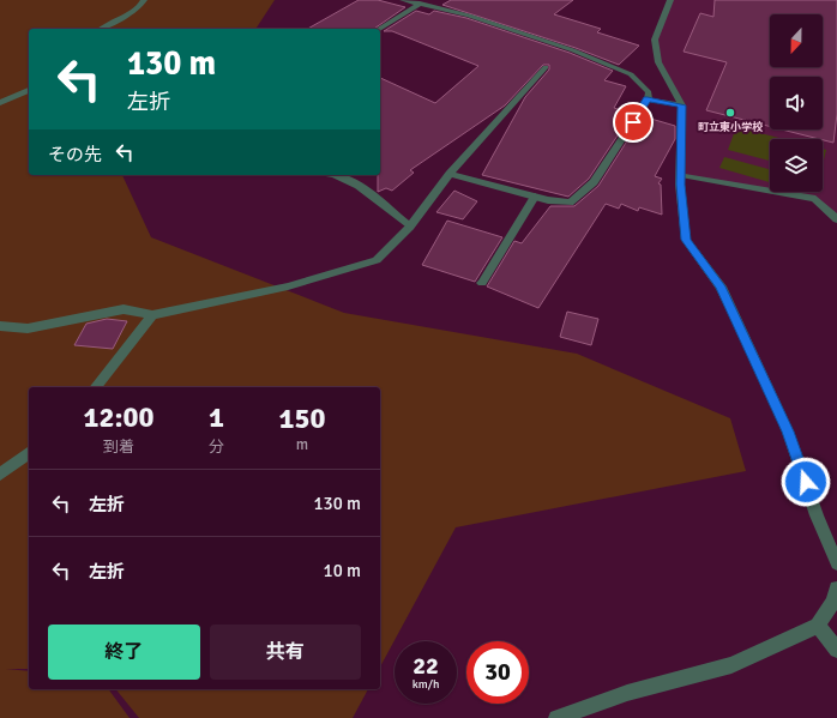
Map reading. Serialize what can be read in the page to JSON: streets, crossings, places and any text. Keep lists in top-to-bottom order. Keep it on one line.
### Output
{"places":["町立東小学校"],"north":"bottom","page":{"turn":["130 m","左折"],"then":"その先","eta":["12:00","到着","1","分","150","m"],"list":[{"name":"左折","value":"130 m"},{"name":"左折","value":"10 m"}],"buttons":["終了","共有"],"speed":"22 km/h","limit":"30"}}
